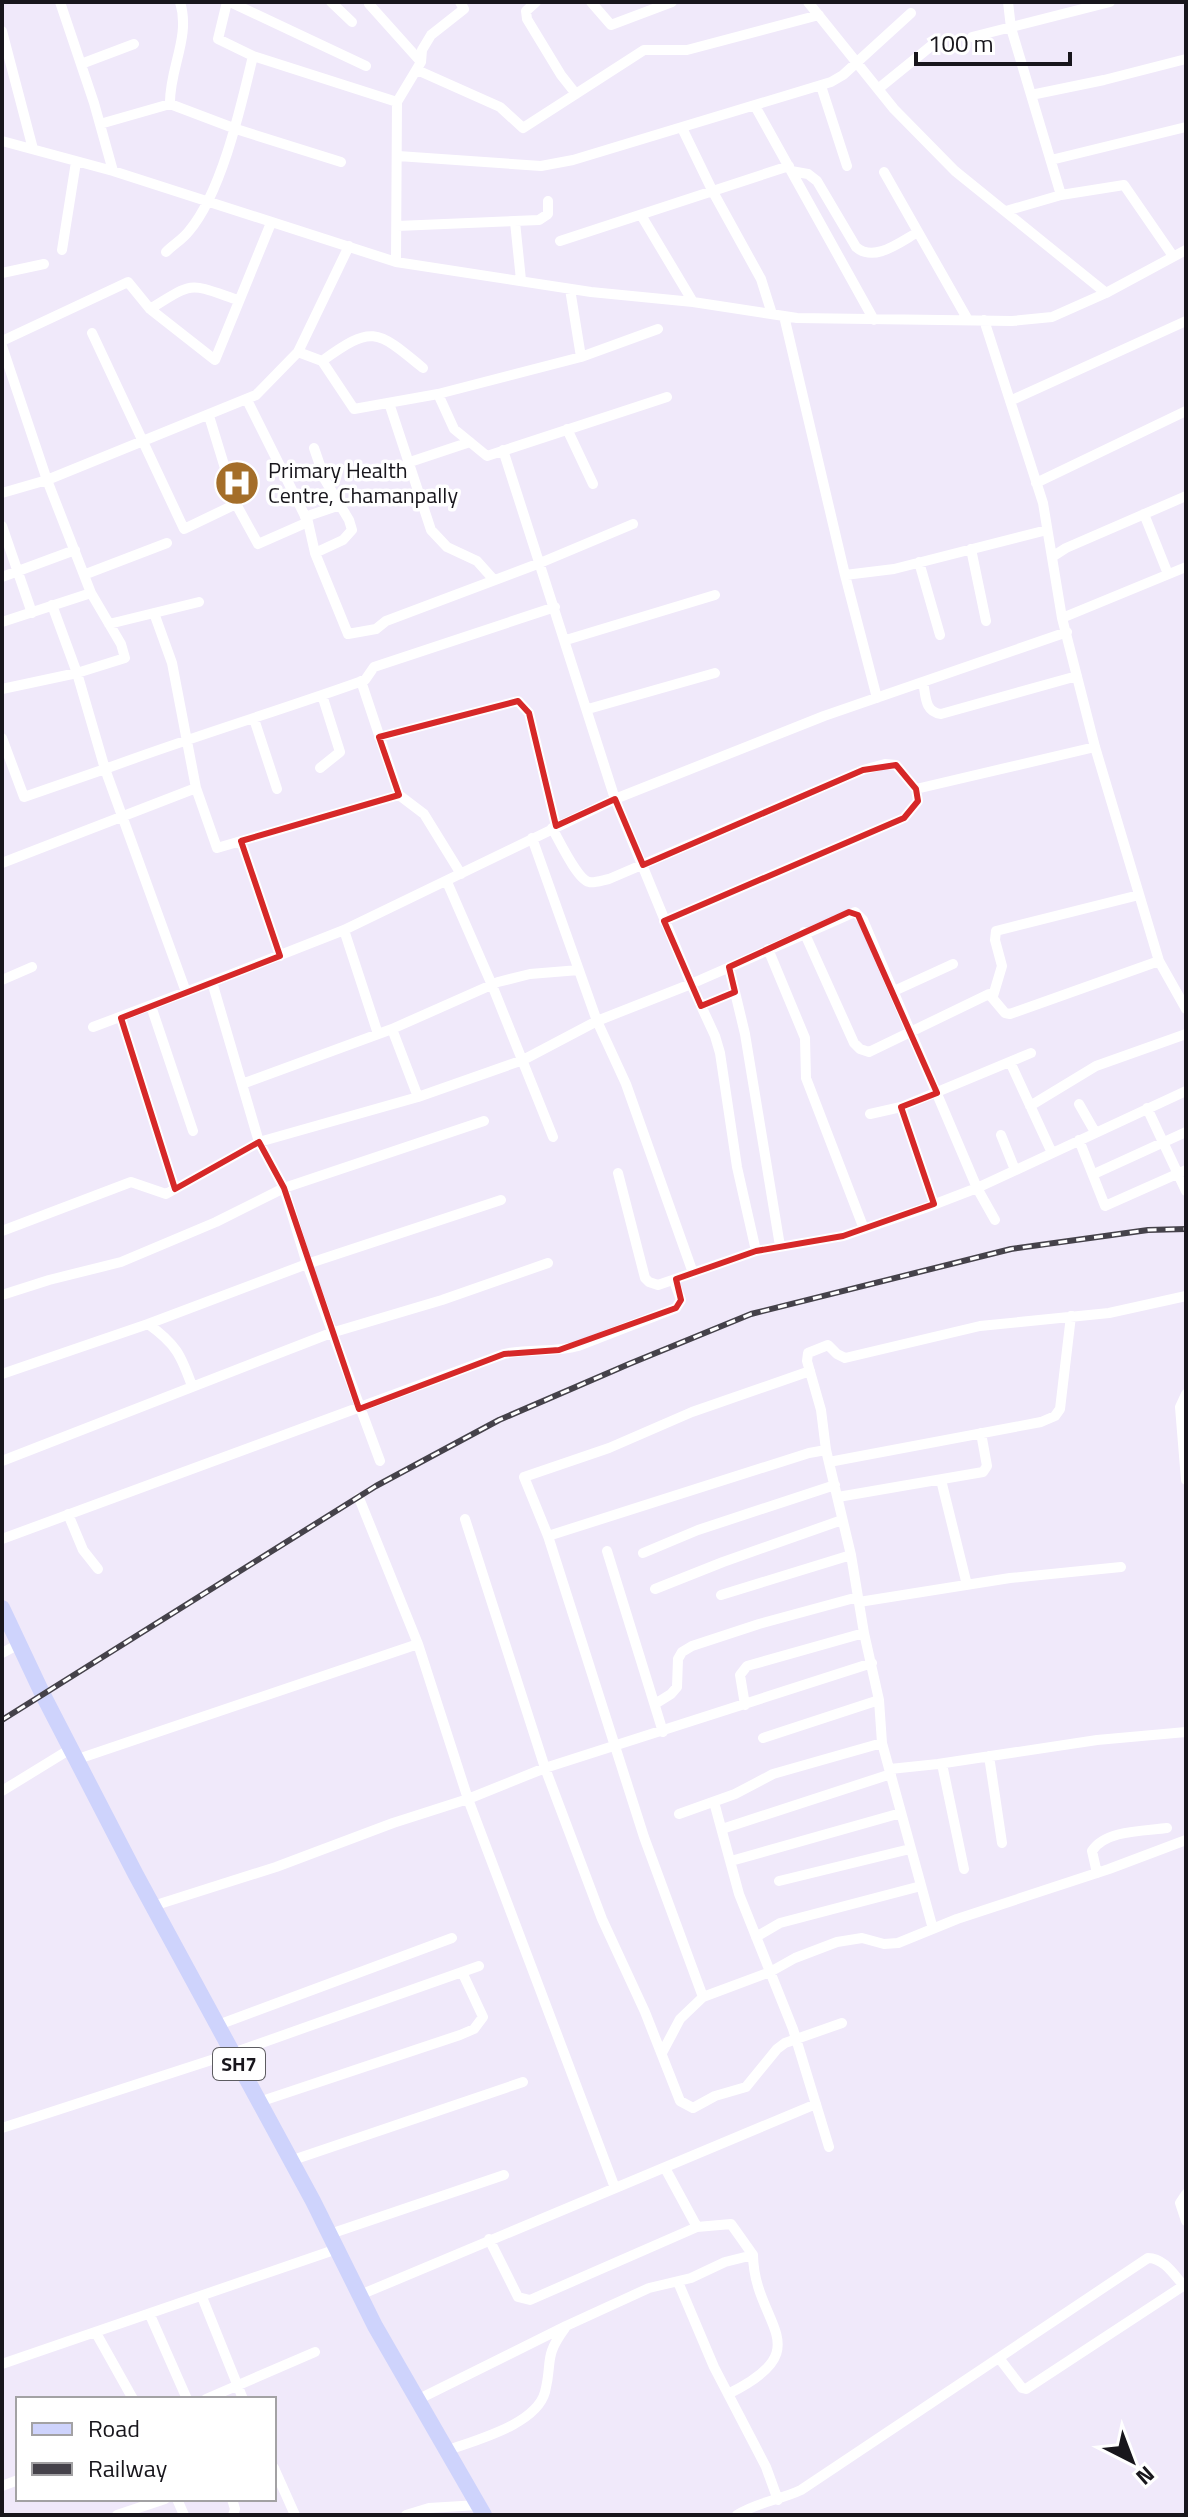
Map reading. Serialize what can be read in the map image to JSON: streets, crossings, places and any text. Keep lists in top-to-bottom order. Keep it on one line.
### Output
{"streets":{"main road":["SH7"]},"places":{"hospital":["Primary Health Centre, Chamanpally"]},"legend":["Road","Railway"],"scale_bar":"100 m","north":"bottom right"}
